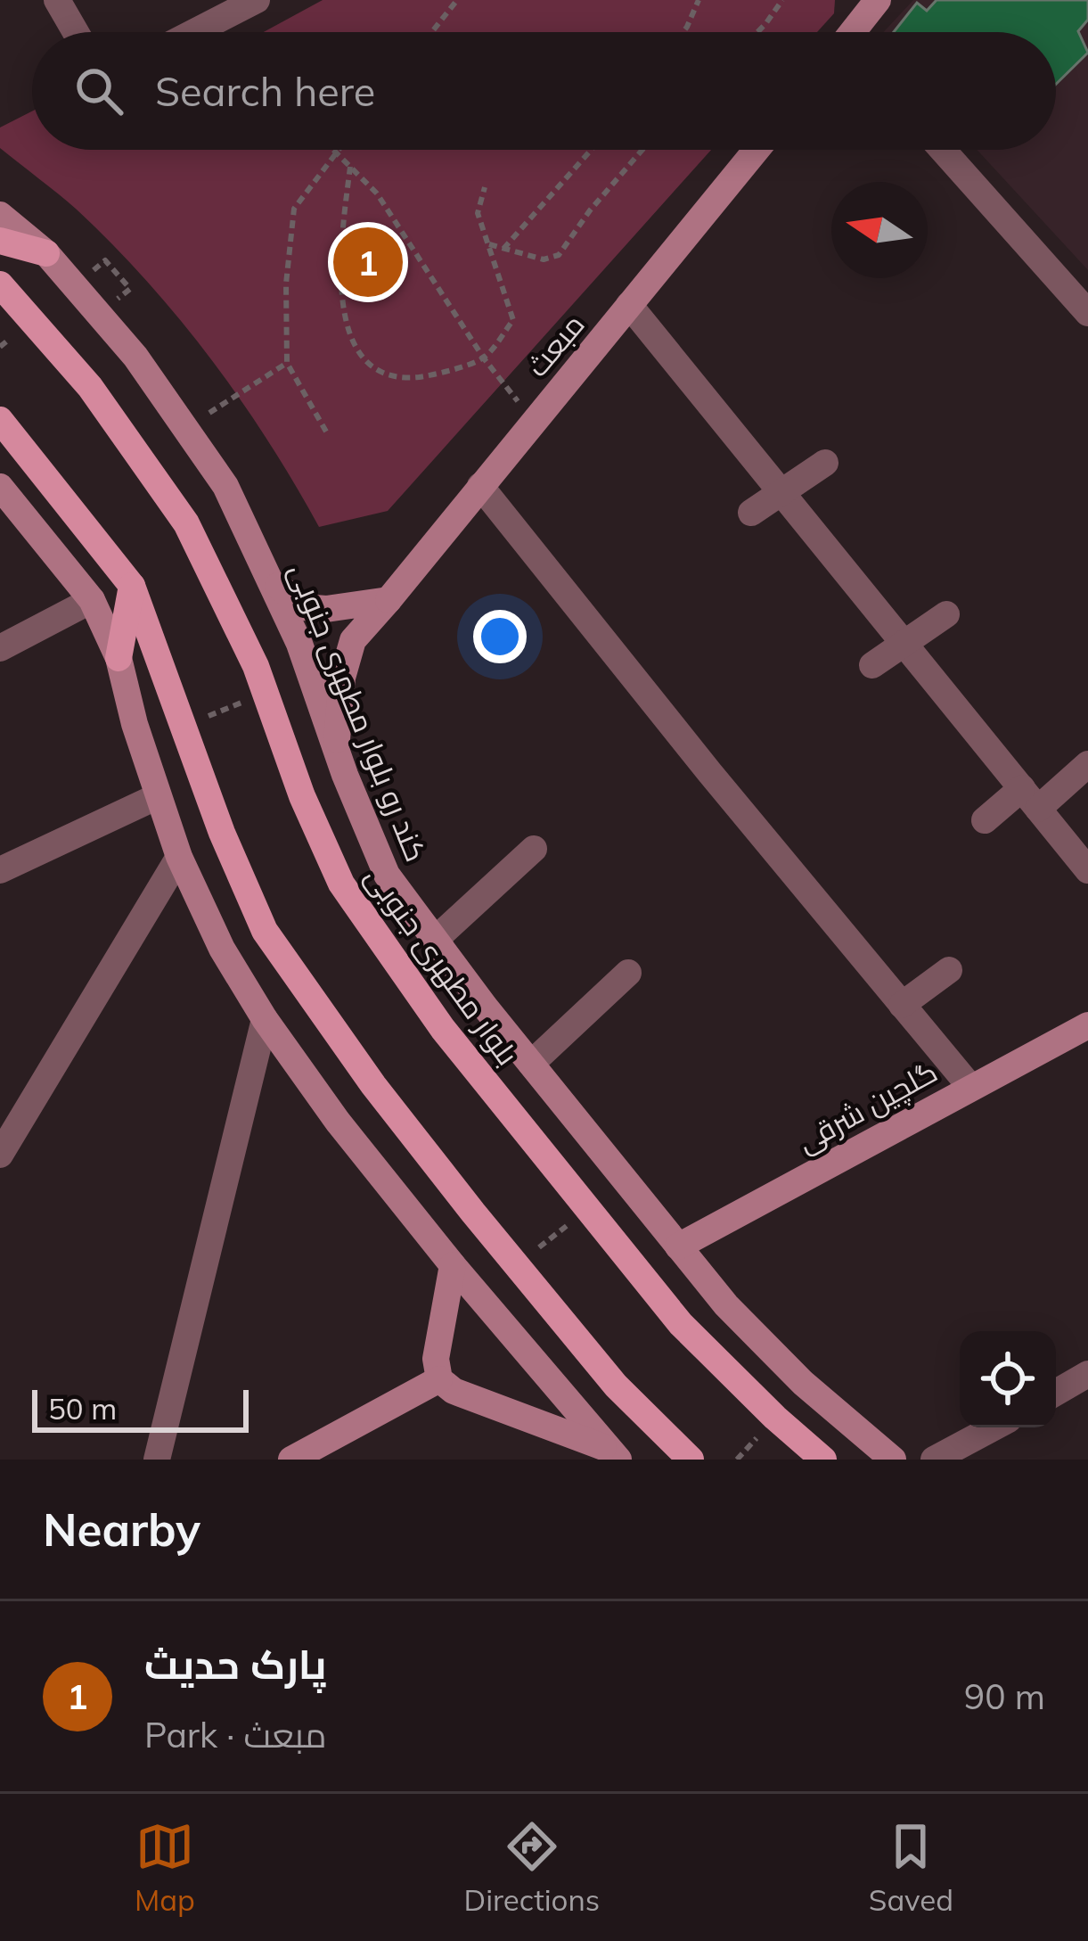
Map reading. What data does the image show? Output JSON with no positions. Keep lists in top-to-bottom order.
{
  "streets": {
    "main road": [
      "مبعث",
      "کند رو بلوار مطهری جنوبی",
      "بلوار مطهری جنوبی",
      "گلچین شرقی"
    ]
  },
  "crossings": [
    ["مبعث", "کند رو بلوار مطهری جنوبی"],
    ["کند رو بلوار مطهری جنوبی", "گلچین شرقی"]
  ],
  "scale_bar": "50 m",
  "north": "left",
  "page": {
    "search": "Search here",
    "pins": "1",
    "scale": "50 m",
    "heading": "Nearby",
    "list": [
      {
        "mark": "1",
        "name": "پارک حدیث",
        "note": "Park · مبعث",
        "value": "90 m"
      }
    ],
    "nav": ["Map", "Directions", "Saved"]
  }
}
